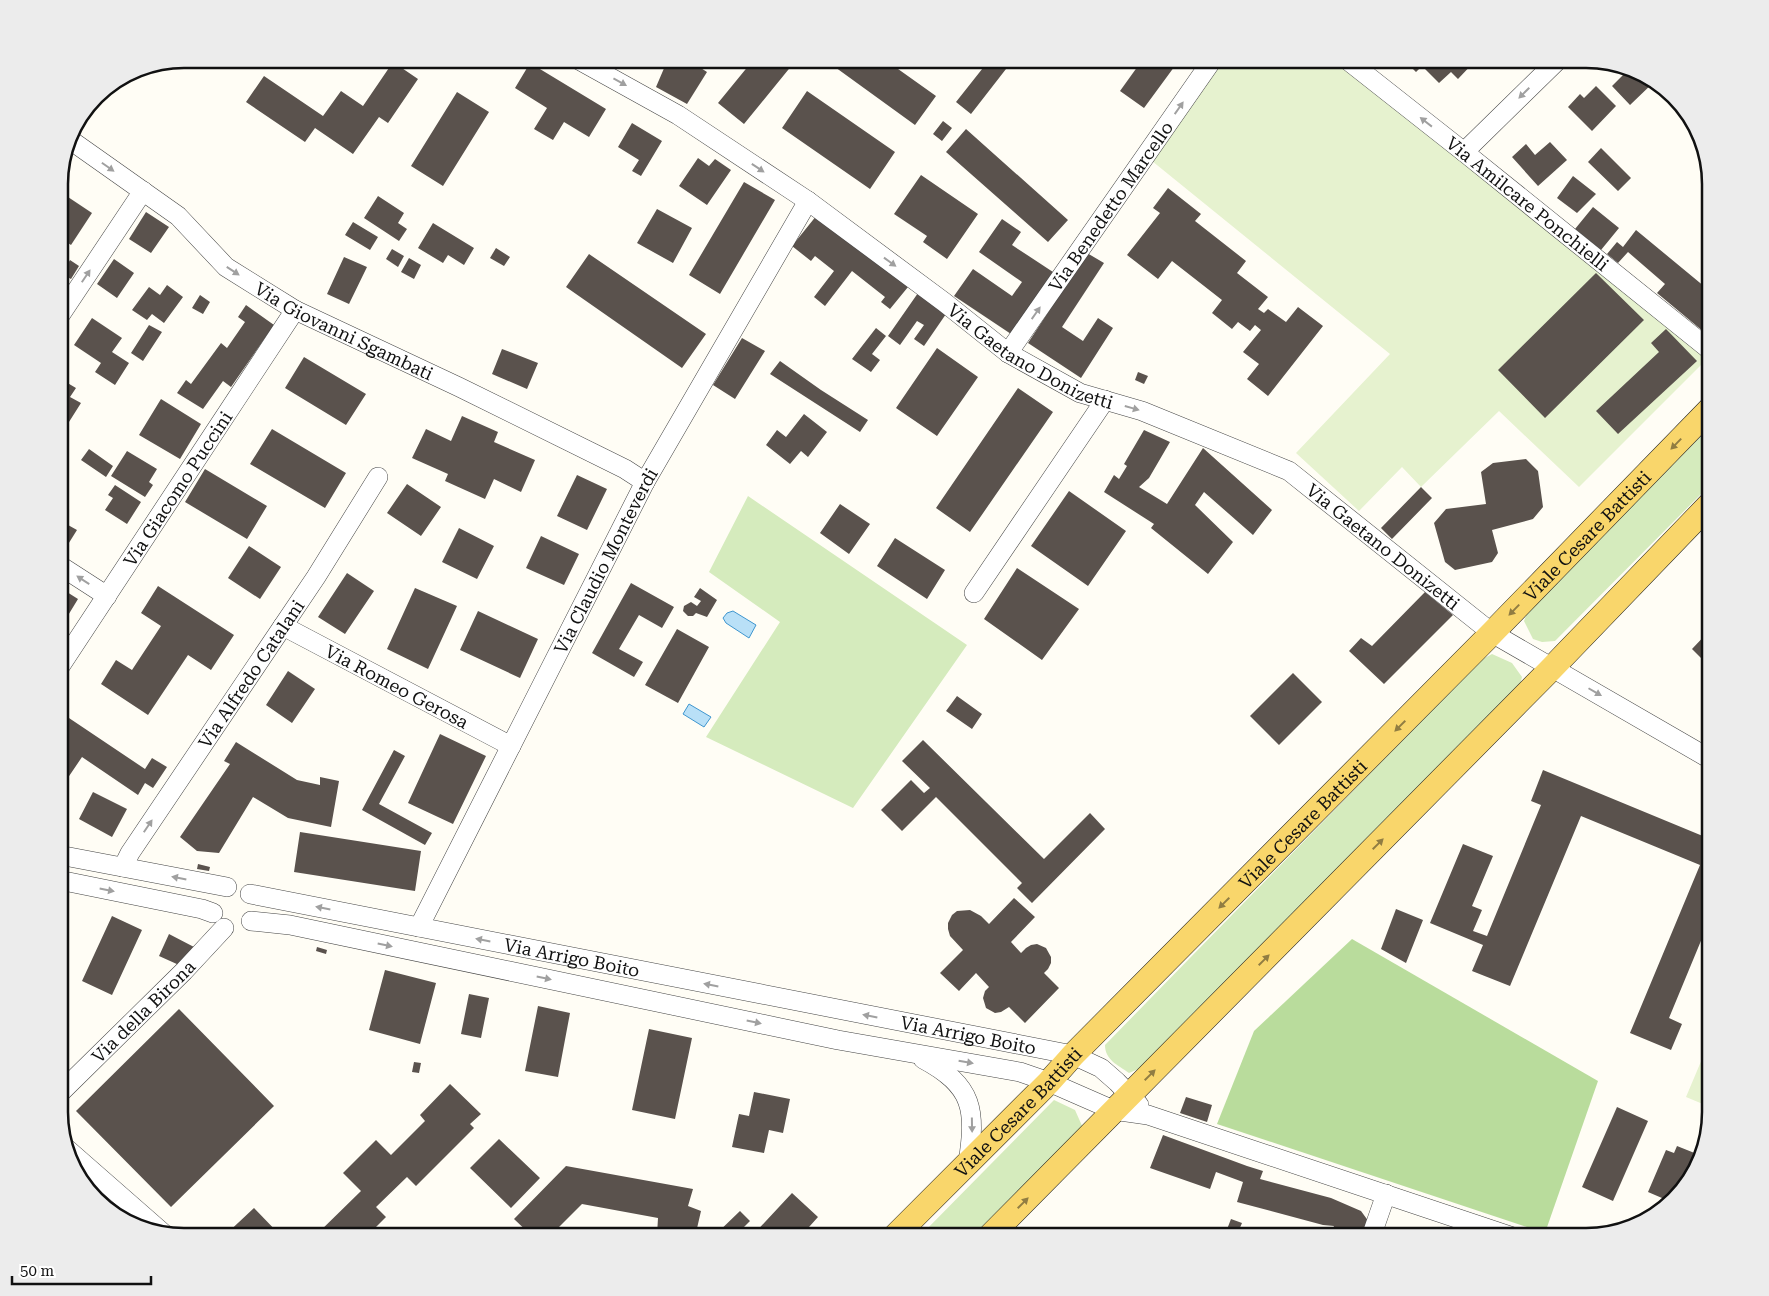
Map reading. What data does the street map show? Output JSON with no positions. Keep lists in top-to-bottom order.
{
  "streets": {
    "main road": ["Viale Cesare Battisti"],
    "street": [
      "Via Amilcare Ponchielli",
      "Via Benedetto Marcello",
      "Via Giovanni Sgambati",
      "Via Gaetano Donizetti",
      "Via Giacomo Puccini",
      "Via Claudio Monteverdi",
      "Via Alfredo Catalani",
      "Via Romeo Gerosa",
      "Via Arrigo Boito",
      "Via della Birona"
    ]
  },
  "crossings": [
    ["Via Benedetto Marcello", "Via Gaetano Donizetti"],
    ["Via Giovanni Sgambati", "Via Giacomo Puccini"],
    ["Via Giovanni Sgambati", "Via Claudio Monteverdi"],
    ["Via Gaetano Donizetti", "Viale Cesare Battisti"],
    ["Via Gaetano Donizetti", "Via Claudio Monteverdi"],
    ["Viale Cesare Battisti", "Via Arrigo Boito"],
    ["Via Claudio Monteverdi", "Via Romeo Gerosa"],
    ["Via Claudio Monteverdi", "Via Arrigo Boito"],
    ["Via Alfredo Catalani", "Via Romeo Gerosa"],
    ["Via Arrigo Boito", "Via della Birona"]
  ],
  "one_way": [
    "Via Benedetto Marcello",
    "Via Giovanni Sgambati",
    "Via Gaetano Donizetti",
    "Via Alfredo Catalani"
  ],
  "scale_bar": "50 m"
}
